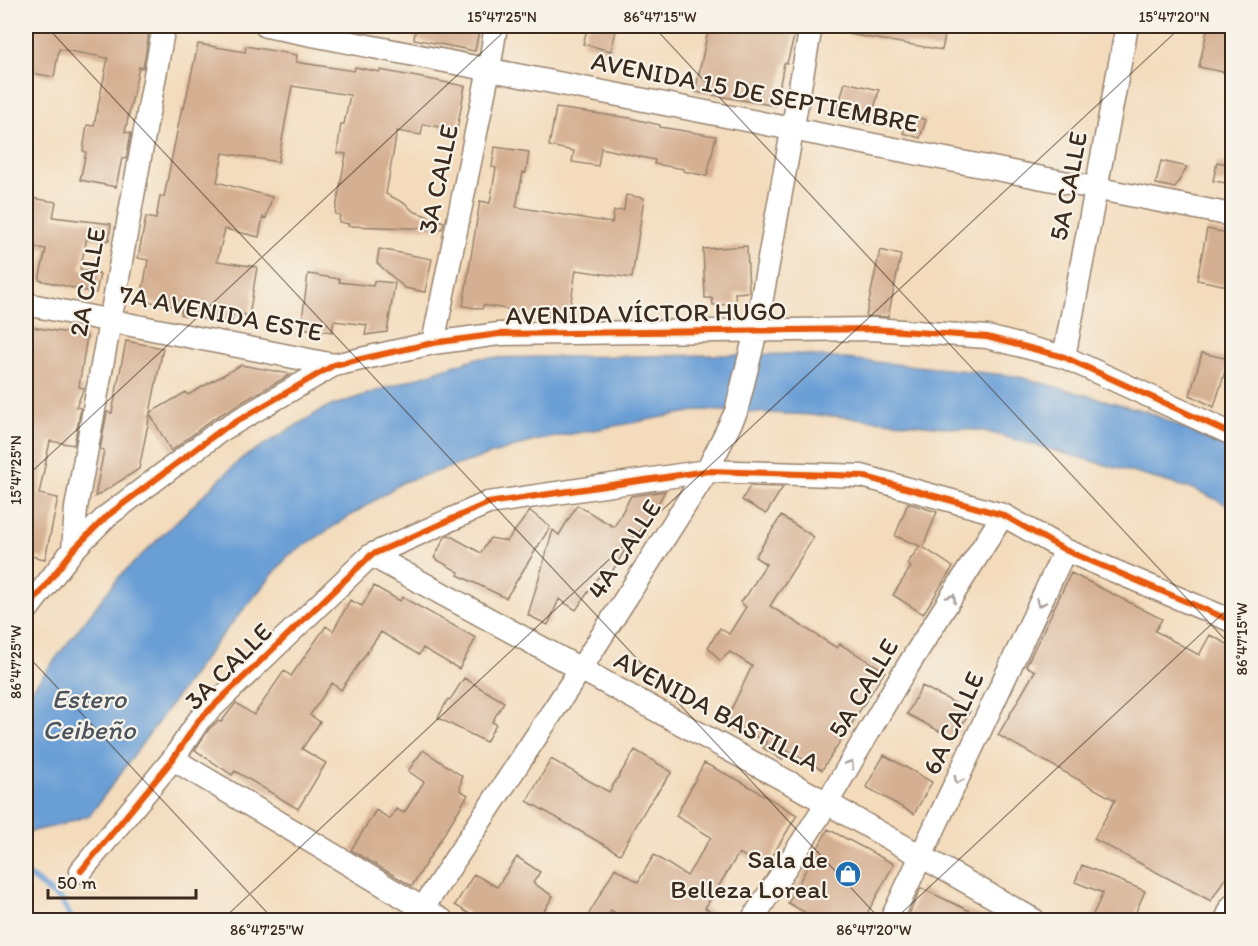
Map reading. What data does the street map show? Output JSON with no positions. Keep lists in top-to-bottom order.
{
  "streets": {
    "street": [
      "AVENIDA 15 DE SEPTIEMBRE",
      "3A CALLE",
      "5A CALLE",
      "2A CALLE",
      "7A AVENIDA ESTE",
      "AVENIDA VÍCTOR HUGO",
      "4A CALLE",
      "AVENIDA BASTILLA",
      "6A CALLE"
    ]
  },
  "crossings": [
    ["AVENIDA 15 DE SEPTIEMBRE", "3A CALLE"],
    ["AVENIDA 15 DE SEPTIEMBRE", "5A CALLE"],
    ["AVENIDA 15 DE SEPTIEMBRE", "4A CALLE"],
    ["3A CALLE", "5A CALLE"],
    ["3A CALLE", "AVENIDA VÍCTOR HUGO"],
    ["3A CALLE", "4A CALLE"],
    ["3A CALLE", "AVENIDA BASTILLA"],
    ["3A CALLE", "6A CALLE"],
    ["5A CALLE", "AVENIDA VÍCTOR HUGO"],
    ["5A CALLE", "AVENIDA BASTILLA"],
    ["2A CALLE", "7A AVENIDA ESTE"],
    ["2A CALLE", "AVENIDA VÍCTOR HUGO"],
    ["7A AVENIDA ESTE", "AVENIDA VÍCTOR HUGO"],
    ["AVENIDA VÍCTOR HUGO", "4A CALLE"],
    ["4A CALLE", "AVENIDA BASTILLA"],
    ["AVENIDA BASTILLA", "6A CALLE"]
  ],
  "one_way": ["5A CALLE", "6A CALLE"],
  "water": ["Estero Ceibeño"],
  "places": {
    "shop": ["Sala de Belleza Loreal"]
  },
  "scale_bar": "50 m",
  "coordinates": [
    "15°47'25\"N",
    "86°47'15\"W",
    "15°47'20\"N",
    "86°47'25\"W",
    "86°47'20\"W"
  ]
}
